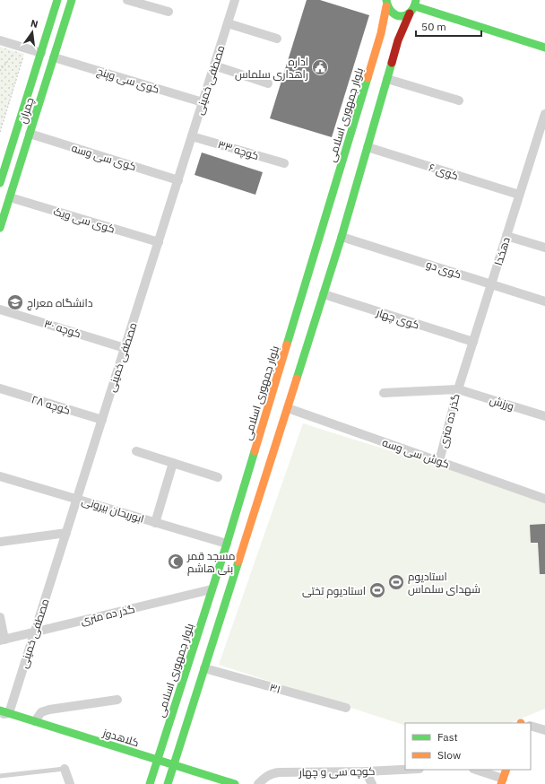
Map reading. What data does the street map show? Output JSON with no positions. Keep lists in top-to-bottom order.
{
  "streets": {
    "main road": ["چمران", "بلوار جمهوری اسلامی", "کلاهدوز"],
    "street": [
      "کوی سی وپنج",
      "مصطفی خمینی",
      "کوچه ۳۳",
      "کوی سی وسه",
      "کوی ۶",
      "کوی سی ویک",
      "دهخدا",
      "کوی دو",
      "کوی چهار",
      "کوچه ۳۰",
      "ورزش",
      "کوچه ۲۸",
      "گذر ده متری",
      "کوش سی وسه",
      "ابوریحان بیرونی",
      "۳۱",
      "کوچه سی و چهار"
    ]
  },
  "crossings": [
    ["کوی سی وپنج", "مصطفی خمینی"],
    ["کوی سی وپنج", "چمران"],
    ["مصطفی خمینی", "کوچه ۳۳"],
    ["مصطفی خمینی", "کوی سی وسه"],
    ["مصطفی خمینی", "کوی سی ویک"],
    ["مصطفی خمینی", "کوچه ۳۰"],
    ["مصطفی خمینی", "کوچه ۲۸"],
    ["مصطفی خمینی", "گذر ده متری"],
    ["مصطفی خمینی", "ابوریحان بیرونی"],
    ["مصطفی خمینی", "کلاهدوز"],
    ["چمران", "کوی سی وسه"],
    ["چمران", "کوی سی ویک"],
    ["بلوار جمهوری اسلامی", "گذر ده متری"],
    ["بلوار جمهوری اسلامی", "ابوریحان بیرونی"],
    ["بلوار جمهوری اسلامی", "کلاهدوز"],
    ["کوی ۶", "دهخدا"],
    ["دهخدا", "کوی دو"],
    ["دهخدا", "کوی چهار"],
    ["دهخدا", "ورزش"],
    ["دهخدا", "گذر ده متری"],
    ["ورزش", "گذر ده متری"],
    ["گذر ده متری", "کوش سی وسه"]
  ],
  "places": {
    "public building": ["اداره راهداری سلماس"],
    "school or university": ["دانشگاه معراج"],
    "mosque": ["مسجد قمر بنی هاشم"],
    "sports": ["استادیوم شهدای سلماس", "استادیوم تختی"]
  },
  "legend": ["Fast", "Slow"],
  "scale_bar": "50 m",
  "north": "top"
}
